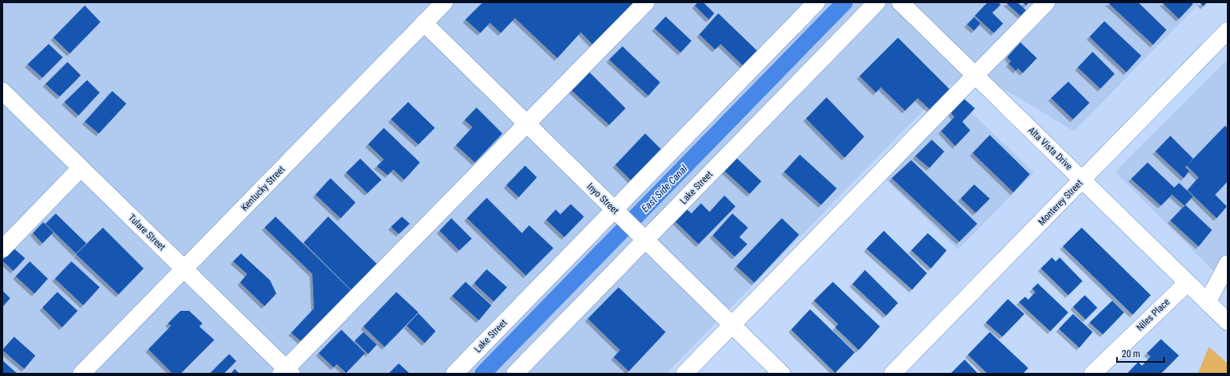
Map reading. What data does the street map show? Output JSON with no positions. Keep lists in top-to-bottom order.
{
  "streets": {
    "street": [
      "Alta Vista Drive",
      "Lake Street",
      "Kentucky Street",
      "Inyo Street",
      "Monterey Street",
      "Tulare Street",
      "Niles Place"
    ]
  },
  "crossings": [
    ["Alta Vista Drive", "Monterey Street"],
    ["Alta Vista Drive", "Niles Place"],
    ["Lake Street", "Inyo Street"],
    ["Kentucky Street", "Inyo Street"],
    ["Kentucky Street", "Tulare Street"]
  ],
  "water": ["East Side Canal"],
  "scale_bar": "20 m"
}
